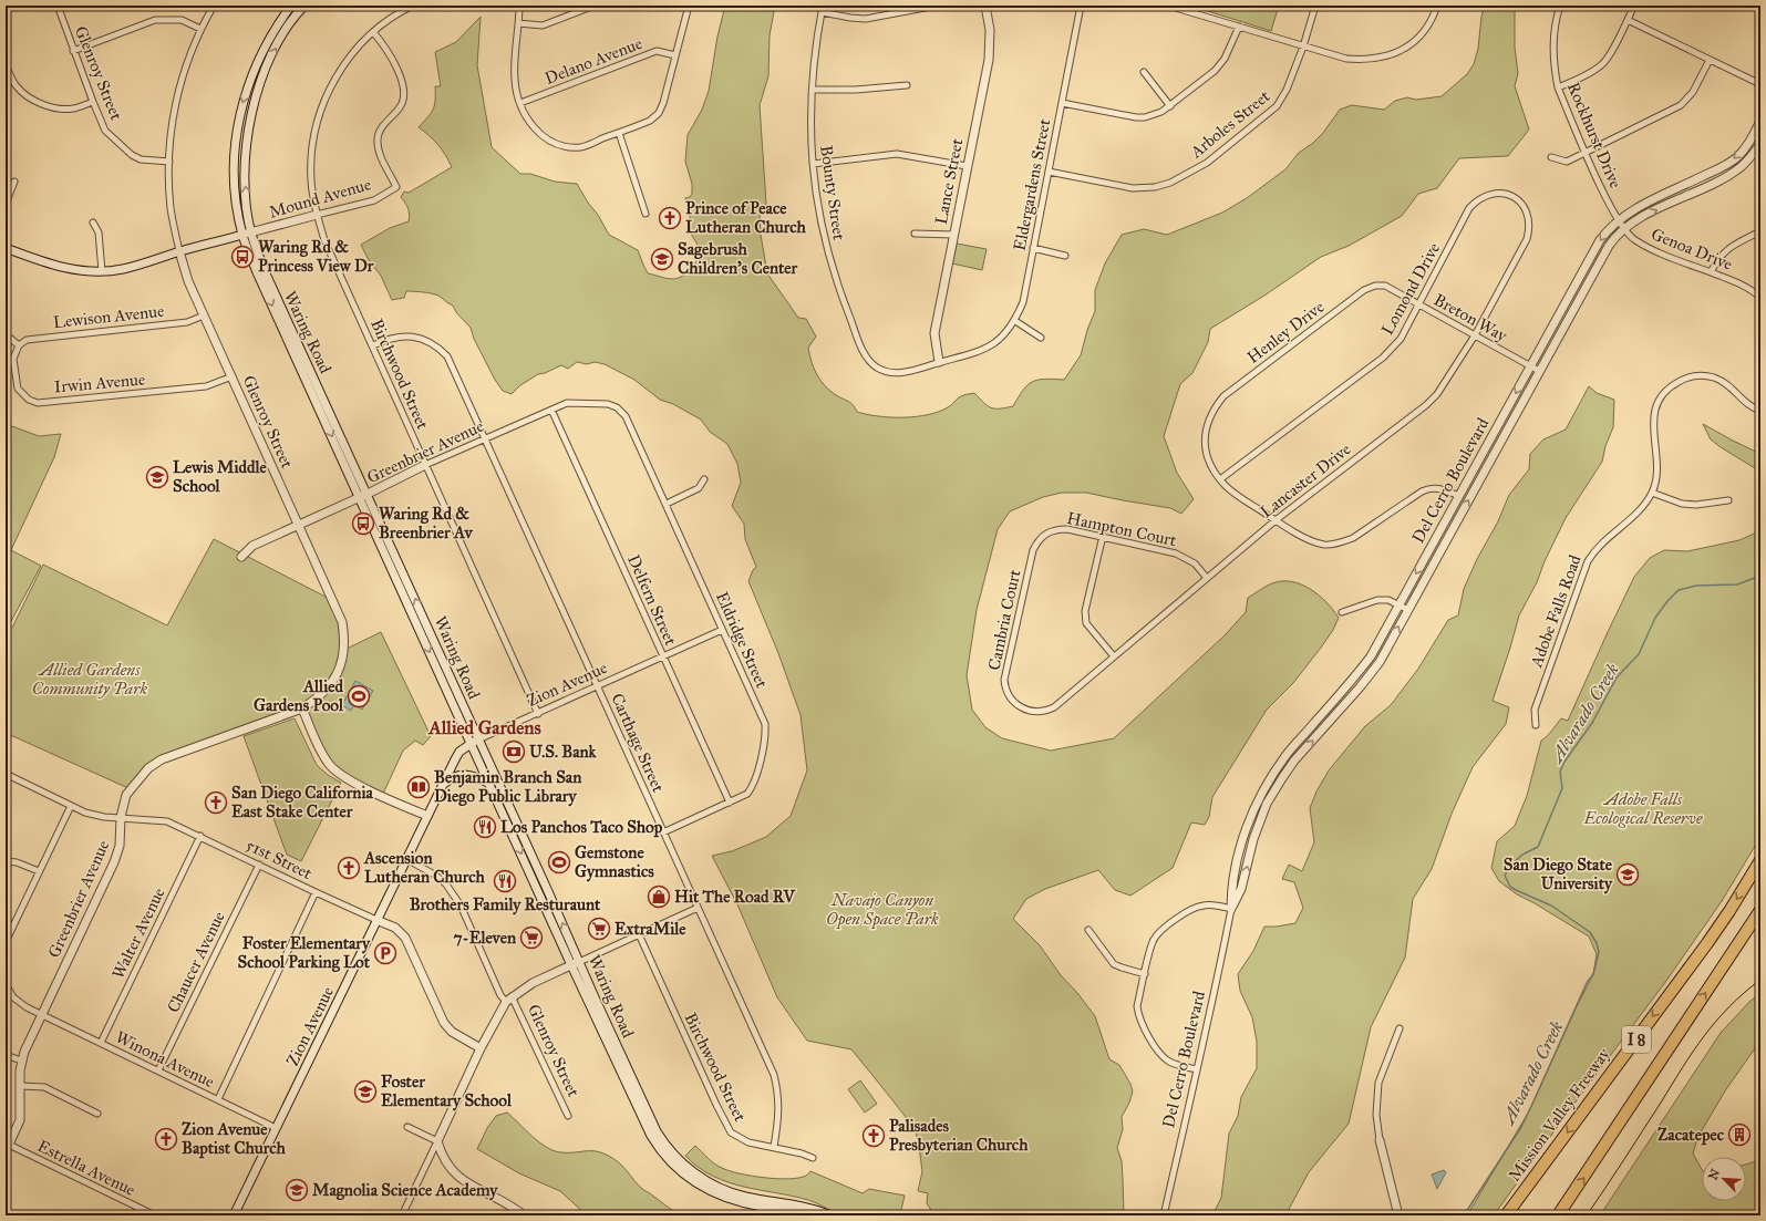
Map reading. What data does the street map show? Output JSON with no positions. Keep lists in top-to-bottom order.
{
  "streets": {
    "highway": ["I 8", "Mission Valley Freeway"],
    "street": [
      "Delano Avenue",
      "Glenroy Street",
      "Arboles Street",
      "Rockhurst Drive",
      "Lance Street",
      "Eldergardens Street",
      "Bounty Street",
      "Mound Avenue",
      "Genoa Drive",
      "Lomond Drive",
      "Lewison Avenue",
      "Breton Way",
      "Waring Road",
      "Henley Drive",
      "Birchwood Street",
      "Irwin Avenue",
      "Greenbrier Avenue",
      "Lancaster Drive",
      "Del Cerro Boulevard",
      "Hampton Court",
      "Delfern Street",
      "Adobe Falls Road",
      "Cambria Court",
      "Eldridge Street",
      "Zion Avenue",
      "Carthage Street",
      "51st Street",
      "Walter Avenue",
      "Chaucer Avenue",
      "Winona Avenue",
      "Estrella Avenue"
    ]
  },
  "crossings": [
    ["Glenroy Street", "Mound Avenue"],
    ["Glenroy Street", "Lewison Avenue"],
    ["Glenroy Street", "Irwin Avenue"],
    ["Glenroy Street", "Greenbrier Avenue"],
    ["Glenroy Street", "Zion Avenue"],
    ["Arboles Street", "Eldergardens Street"],
    ["Rockhurst Drive", "Genoa Drive"],
    ["Rockhurst Drive", "Del Cerro Boulevard"],
    ["Lance Street", "Eldergardens Street"],
    ["Eldergardens Street", "Bounty Street"],
    ["Mound Avenue", "Waring Road"],
    ["Mound Avenue", "Birchwood Street"],
    ["Genoa Drive", "Del Cerro Boulevard"],
    ["Lomond Drive", "Breton Way"],
    ["Lomond Drive", "Henley Drive"],
    ["Lomond Drive", "Lancaster Drive"],
    ["Lewison Avenue", "Irwin Avenue"],
    ["Breton Way", "Henley Drive"],
    ["Breton Way", "Lancaster Drive"],
    ["Breton Way", "Del Cerro Boulevard"],
    ["Waring Road", "Greenbrier Avenue"],
    ["Waring Road", "Zion Avenue"],
    ["Henley Drive", "Lancaster Drive"],
    ["Henley Drive", "Del Cerro Boulevard"],
    ["Birchwood Street", "Greenbrier Avenue"],
    ["Birchwood Street", "Zion Avenue"],
    ["Birchwood Street", "Carthage Street"],
    ["Greenbrier Avenue", "Delfern Street"],
    ["Greenbrier Avenue", "Eldridge Street"],
    ["Greenbrier Avenue", "Carthage Street"],
    ["Greenbrier Avenue", "51st Street"],
    ["Greenbrier Avenue", "Winona Avenue"],
    ["Greenbrier Avenue", "Estrella Avenue"],
    ["Lancaster Drive", "Hampton Court"],
    ["Lancaster Drive", "Cambria Court"],
    ["Hampton Court", "Cambria Court"],
    ["Delfern Street", "Eldridge Street"],
    ["Delfern Street", "Zion Avenue"],
    ["Eldridge Street", "Zion Avenue"],
    ["Eldridge Street", "Carthage Street"],
    ["Zion Avenue", "Carthage Street"],
    ["Zion Avenue", "51st Street"],
    ["Zion Avenue", "Winona Avenue"],
    ["51st Street", "Walter Avenue"],
    ["51st Street", "Chaucer Avenue"],
    ["Walter Avenue", "Winona Avenue"],
    ["Chaucer Avenue", "Winona Avenue"]
  ],
  "districts": ["Allied Gardens"],
  "water": ["Alvarado Creek"],
  "parks": ["Allied Gardens Community Park", "Adobe Falls Ecological Reserve", "Navajo Canyon Open Space Park"],
  "places": {
    "church": [
      "Prince of Peace Lutheran Church",
      "San Diego California East Stake Center",
      "Ascension Lutheran Church",
      "Palisades Presbyterian Church",
      "Zion Avenue Baptist Church"
    ],
    "bus stop": ["Waring Rd & Princess View Dr", "Waring Rd & Breenbrier Av"],
    "school or university": [
      "Sagebrush Children's Center",
      "Lewis Middle School",
      "San Diego State University",
      "Foster Elementary School",
      "Magnolia Science Academy"
    ],
    "sports": ["Allied Gardens Pool", "Gemstone Gymnastics"],
    "bank": ["U.S. Bank"],
    "library": ["Benjamin Branch San Diego Public Library"],
    "restaurant": ["Los Panchos Taco Shop", "Brothers Family Resturaunt"],
    "shop": ["Hit The Road RV"],
    "supermarket": ["ExtraMile", "7-Eleven"],
    "parking": ["Foster Elementary School Parking Lot"],
    "building": ["Zacatepec"]
  },
  "north": "top left"
}
